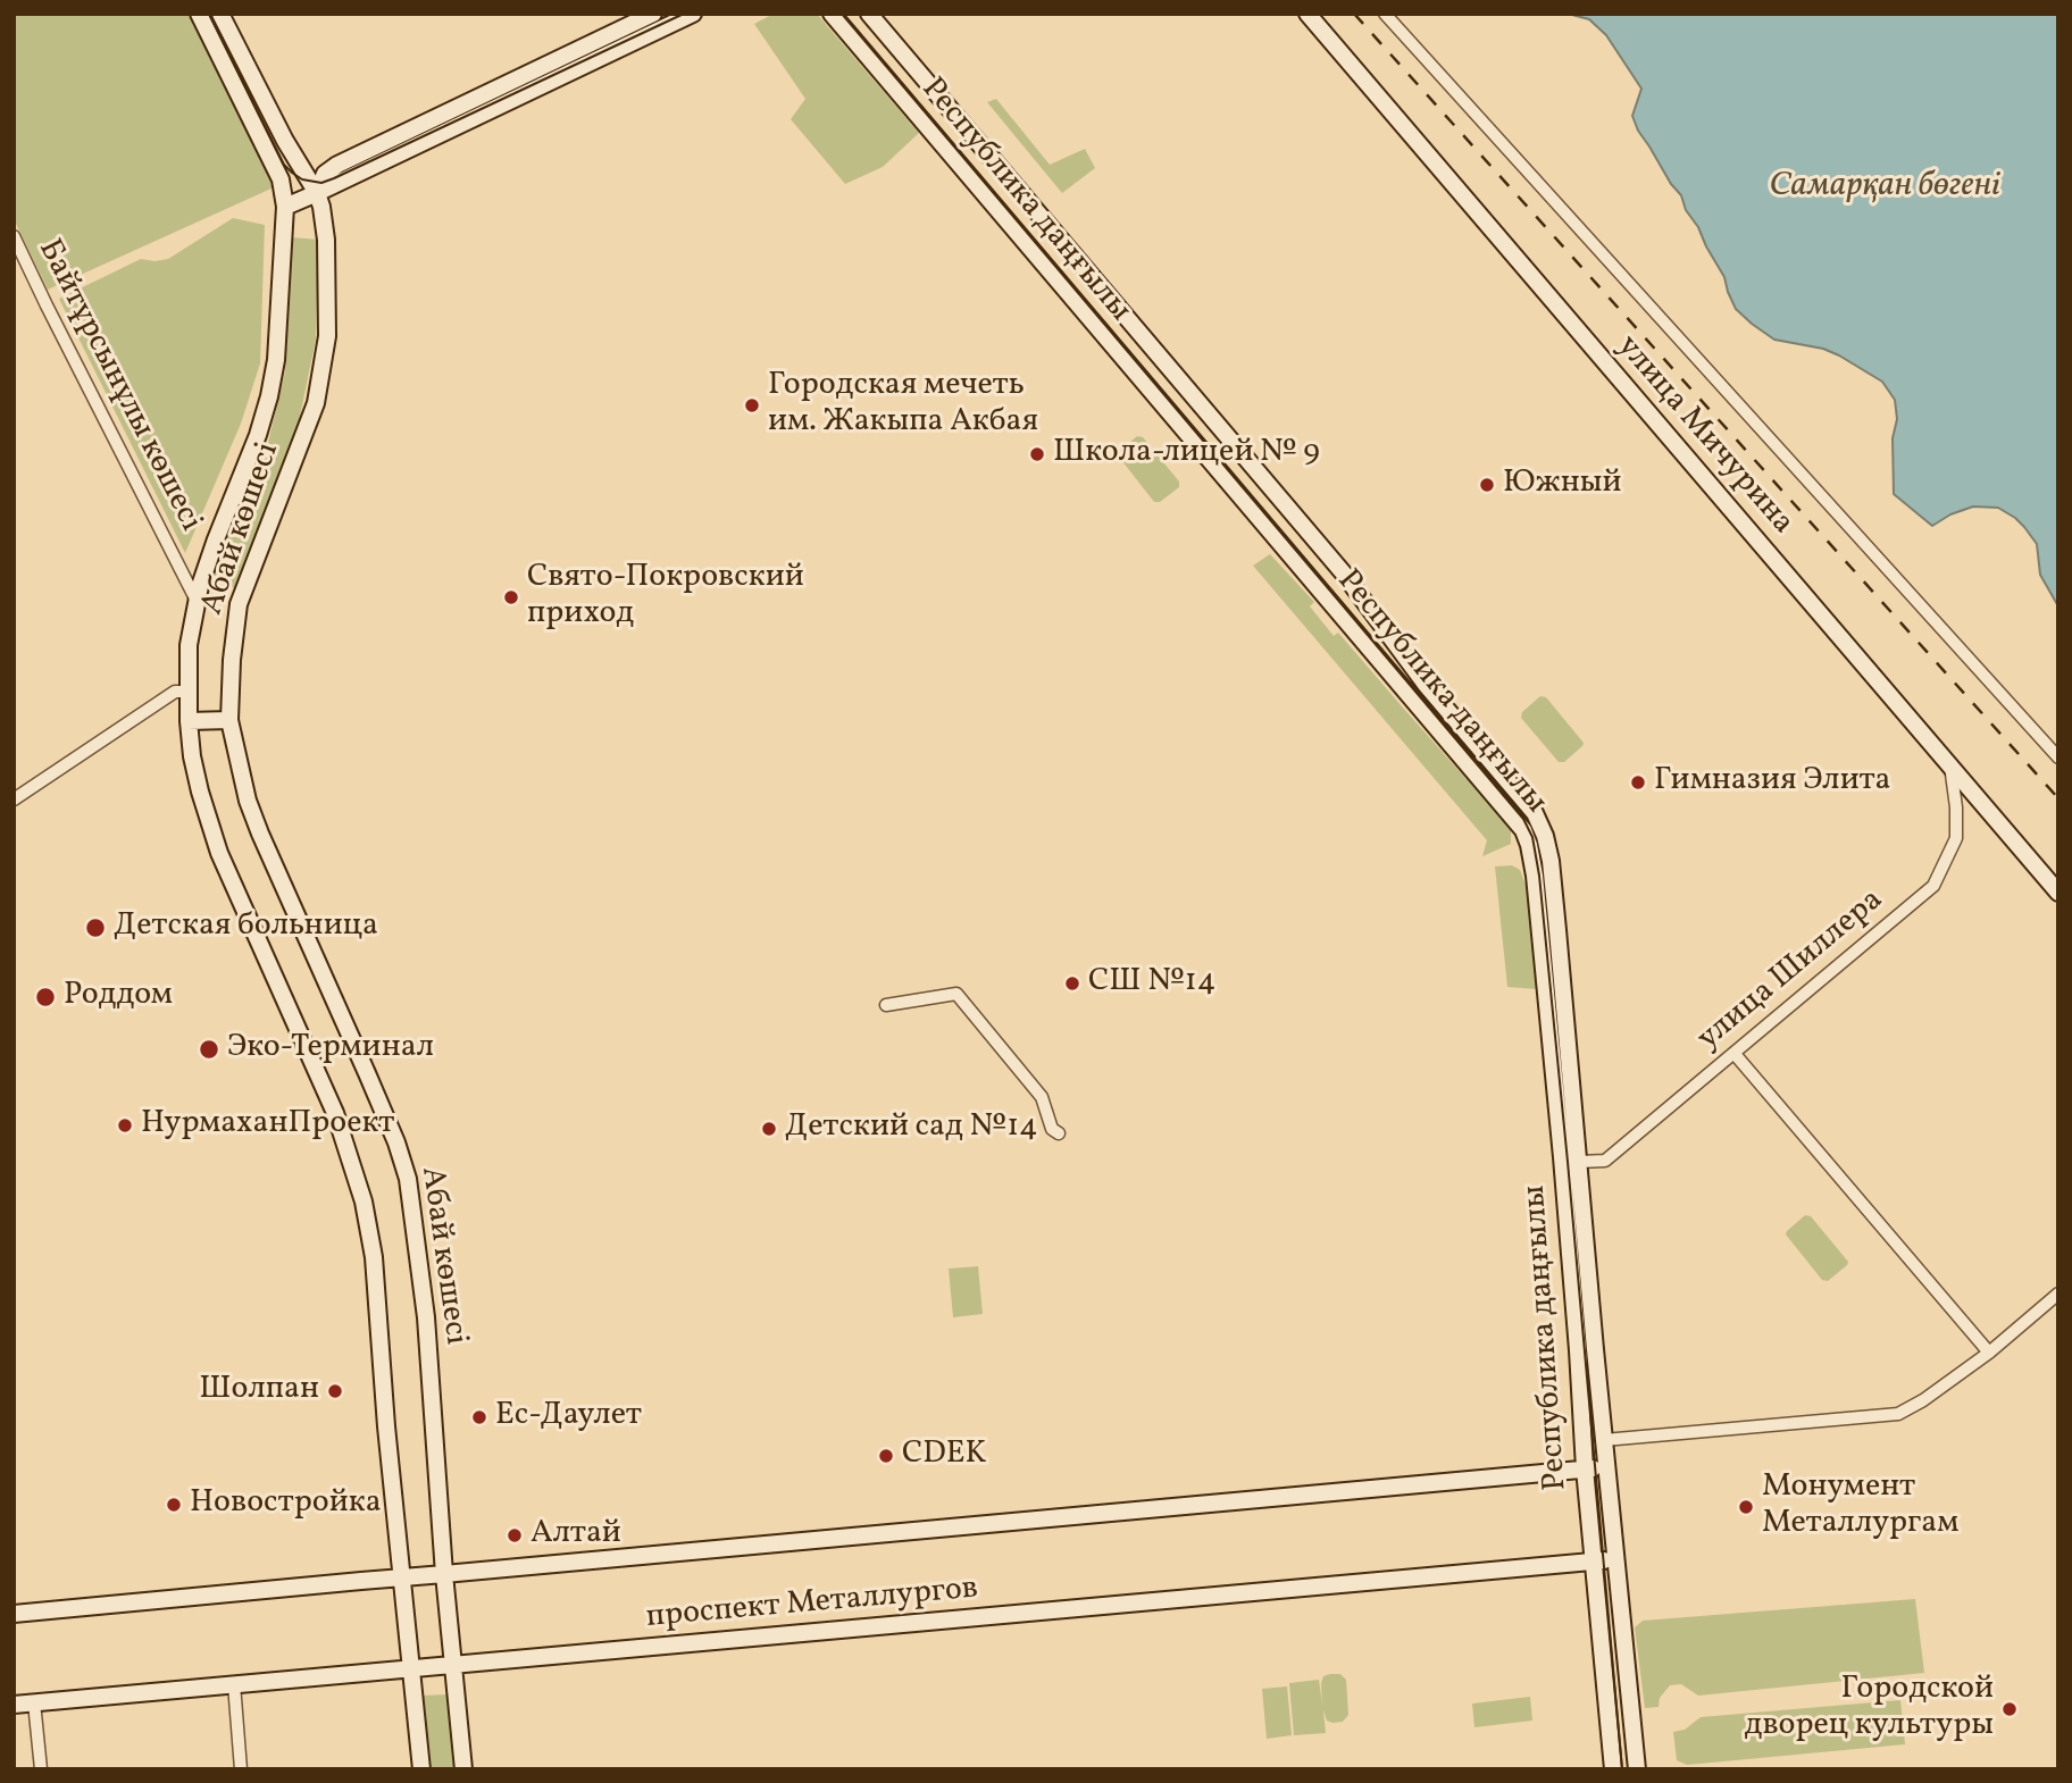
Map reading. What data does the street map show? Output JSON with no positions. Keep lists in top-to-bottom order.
{
  "streets": {
    "main road": [
      "Республика даңғылы",
      "улица Мичурина",
      "Абай көшесі",
      "проспект Металлургов"
    ],
    "street": ["Байтұрсынұлы көшесі", "улица Шиллера"]
  },
  "crossings": [
    ["Республика даңғылы", "улица Шиллера"],
    ["Республика даңғылы", "проспект Металлургов"],
    ["Байтұрсынұлы көшесі", "Абай көшесі"],
    ["улица Мичурина", "улица Шиллера"],
    ["Абай көшесі", "проспект Металлургов"]
  ],
  "water": ["Самарқан бөгені"],
  "places": [
    "Городская мечеть им. Жакыпа Акбая",
    "Школа-лицей № 9",
    "Южный",
    "Свято-Покровский приход",
    "Гимназия Элита",
    "Детская больница",
    "СШ №14",
    "Роддом",
    "Эко-Терминал",
    "НурмаханПроект",
    "Детский сад №14",
    "Шолпан",
    "Ес-Даулет",
    "CDEK",
    "Новостройка",
    "Монумент Металлургам",
    "Алтай",
    "Городской дворец культуры"
  ]
}
